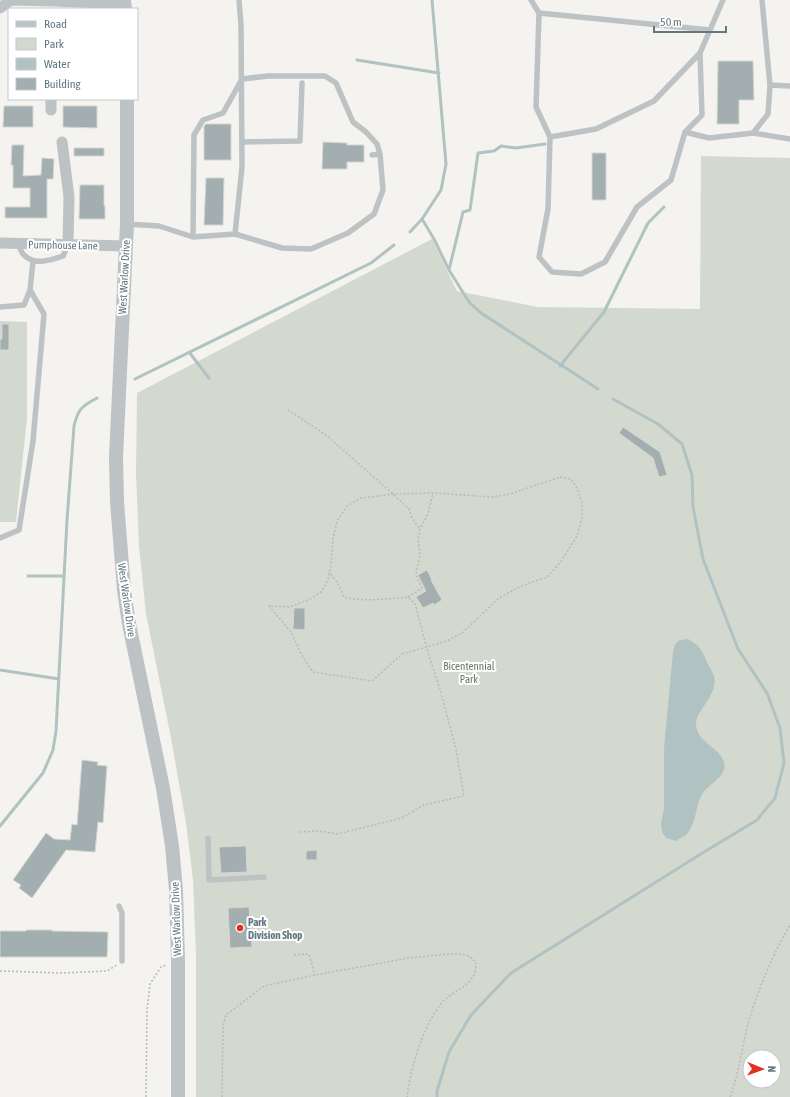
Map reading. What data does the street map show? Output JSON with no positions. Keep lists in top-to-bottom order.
{
  "streets": {
    "street": ["Pumphouse Lane", "West Warlow Drive"]
  },
  "crossings": [
    ["Pumphouse Lane", "West Warlow Drive"]
  ],
  "parks": ["Bicentennial Park"],
  "places": ["Park Division Shop"],
  "legend": [
    "Road",
    "Park",
    "Water",
    "Building"
  ],
  "scale_bar": "50 m",
  "north": "right"
}
